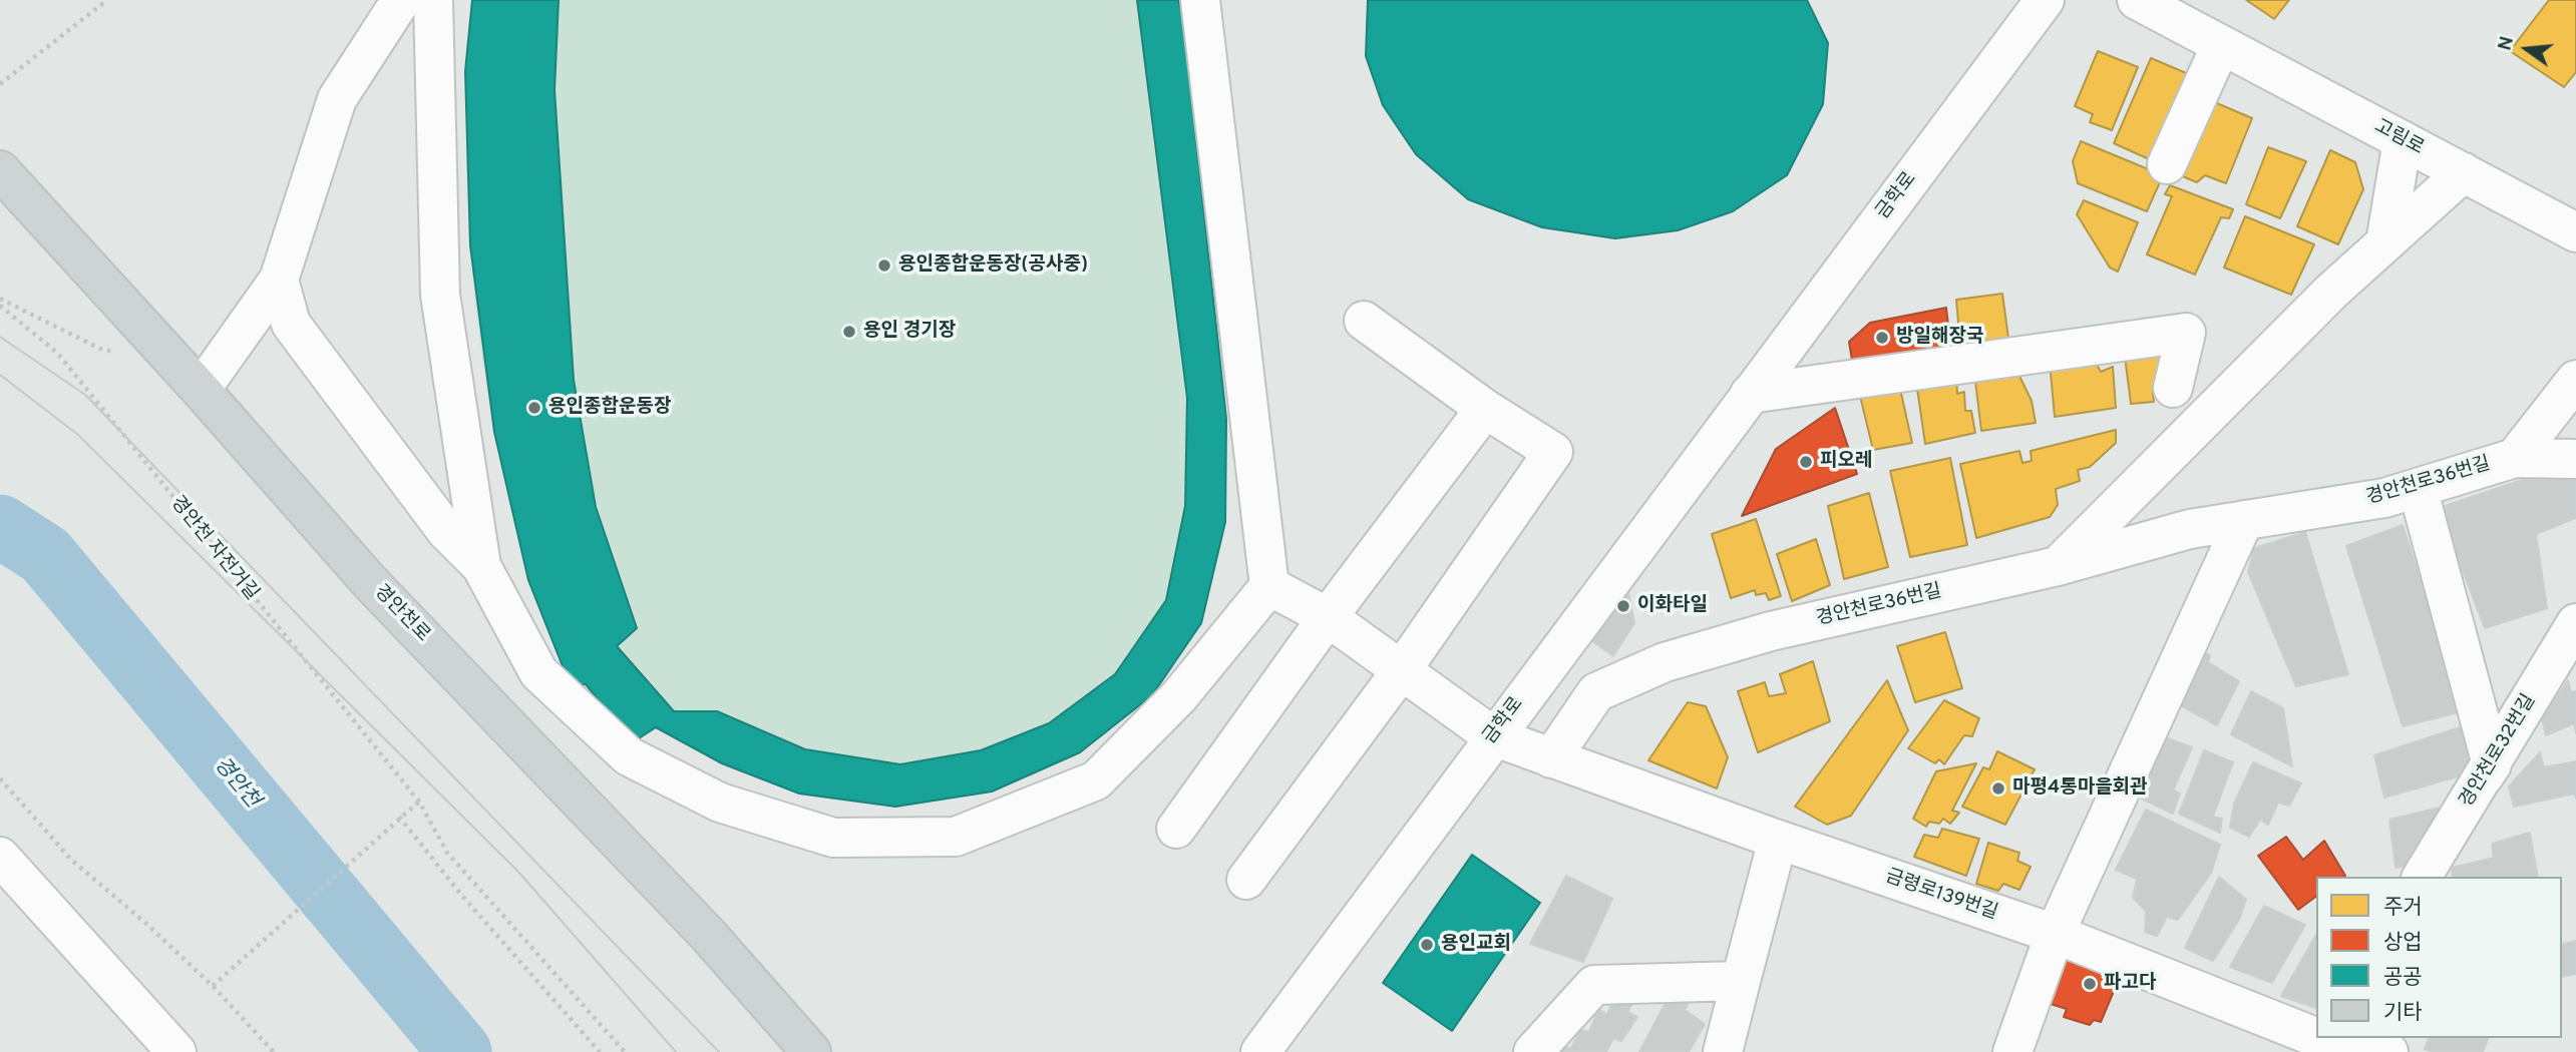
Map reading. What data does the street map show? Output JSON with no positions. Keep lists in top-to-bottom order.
{
  "streets": {
    "main road": ["경안천로"],
    "street": [
      "고림로",
      "금학로",
      "경안천로36번길",
      "경안천로32번길",
      "금령로139번길"
    ],
    "path": ["경안천 자전거길"]
  },
  "crossings": [
    ["금학로", "금령로139번길"],
    ["경안천로36번길", "금령로139번길"]
  ],
  "water": ["경안천"],
  "places": [
    "용인종합운동장(공사중)",
    "용인 경기장",
    "방일해장국",
    "용인종합운동장",
    "피오레",
    "이화타일",
    "마평4통마을회관",
    "용인교회",
    "파고다"
  ],
  "legend": [
    "주거",
    "상업",
    "공공",
    "기타"
  ],
  "north": "left"
}
